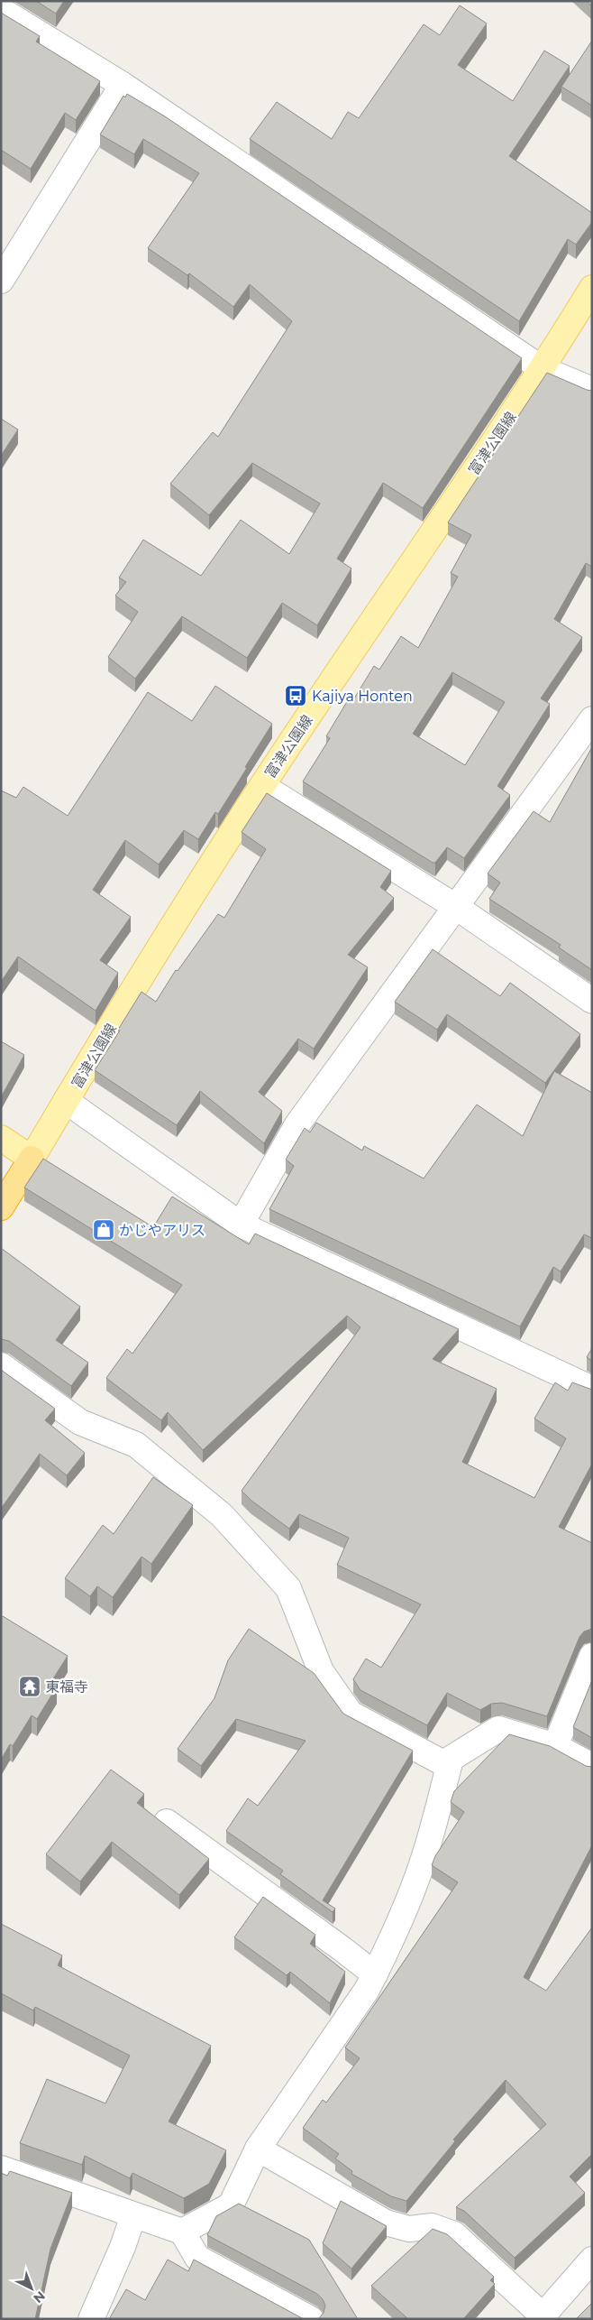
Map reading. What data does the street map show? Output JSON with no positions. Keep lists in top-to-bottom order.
{
  "streets": {
    "main road": ["富津公園線"]
  },
  "places": {
    "bus stop": ["Kajiya Honten"],
    "shop": ["かじやアリス"],
    "temple": ["東福寺"]
  },
  "north": "bottom right"
}
